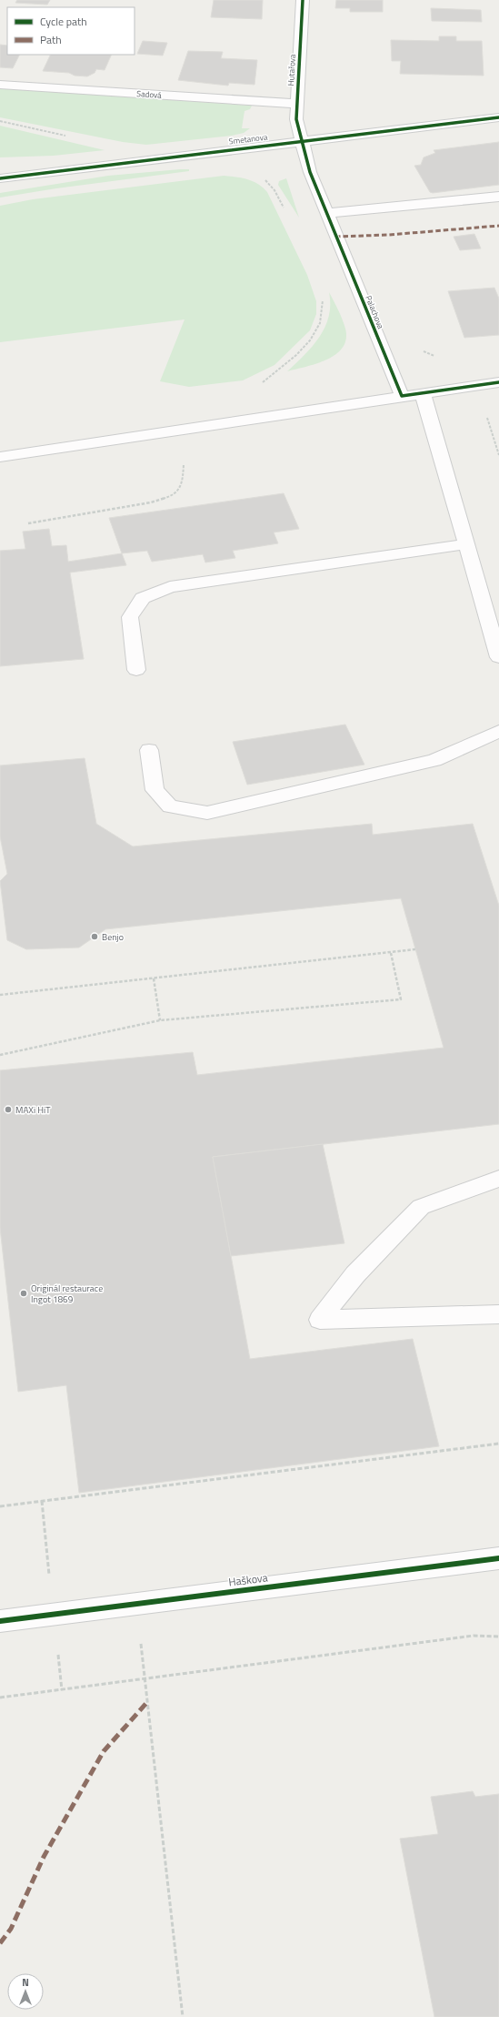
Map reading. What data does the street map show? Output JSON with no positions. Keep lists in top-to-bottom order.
{
  "streets": {
    "street": [
      "Hutařova",
      "Sadová",
      "Smetanova",
      "Palachova",
      "Haškova"
    ]
  },
  "crossings": [
    ["Hutařova", "Sadová"],
    ["Hutařova", "Smetanova"],
    ["Hutařova", "Palachova"],
    ["Smetanova", "Palachova"]
  ],
  "places": ["Benjo", "MAXi HiT", "Originál restaurace Ingot 1869"],
  "legend": ["Cycle path", "Path"],
  "north": "top"
}
